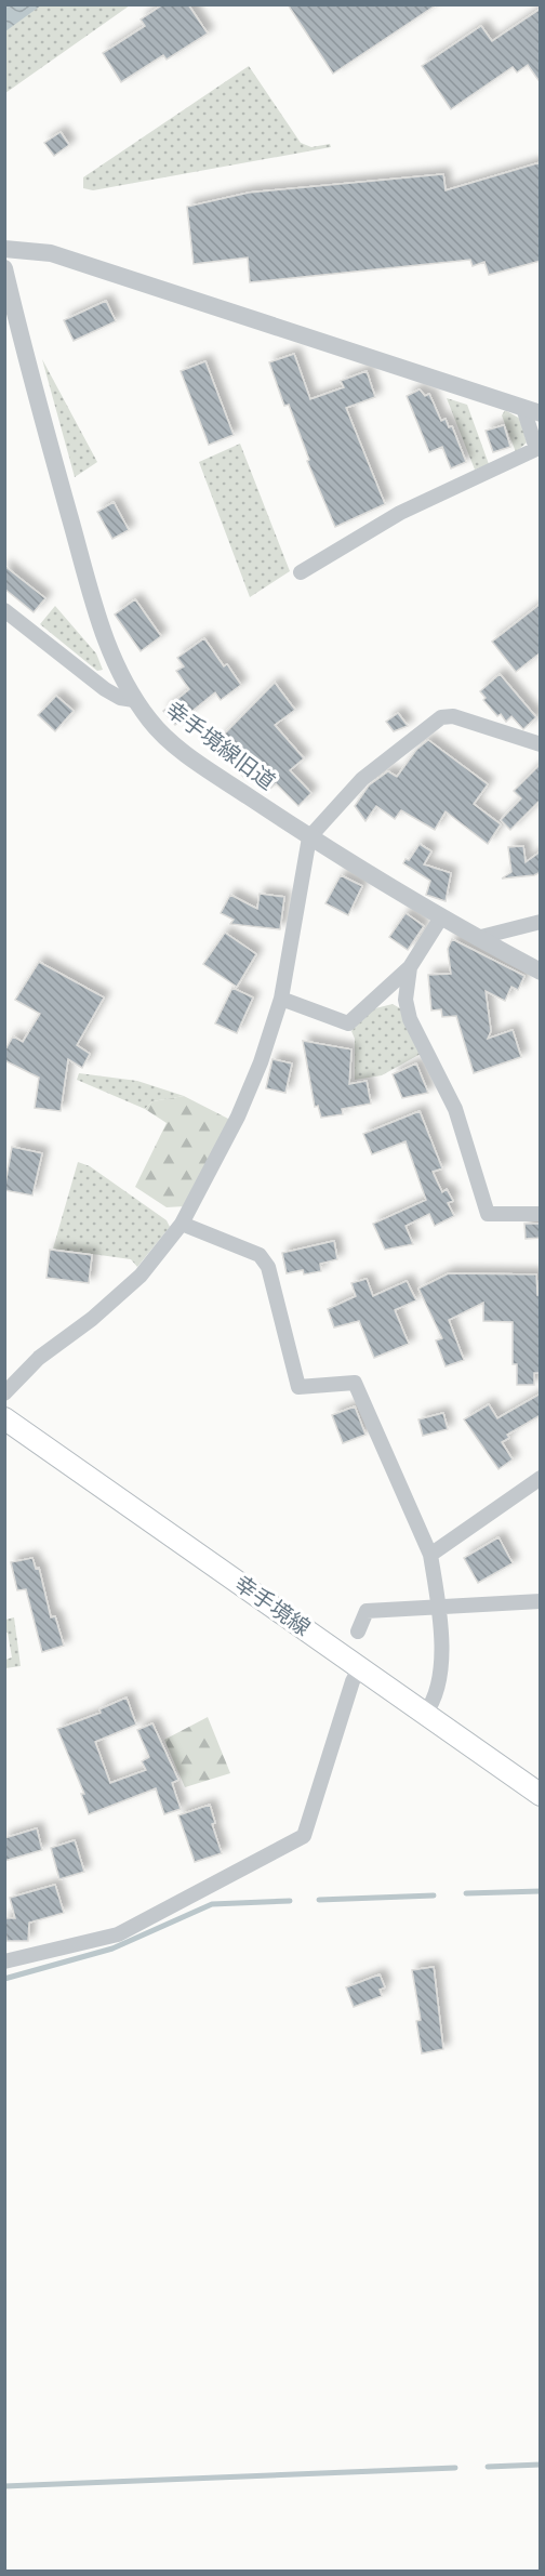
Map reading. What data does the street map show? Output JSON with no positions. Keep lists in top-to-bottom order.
{
  "streets": {
    "main road": ["幸手境線"],
    "street": ["幸手境線旧道"]
  }
}
